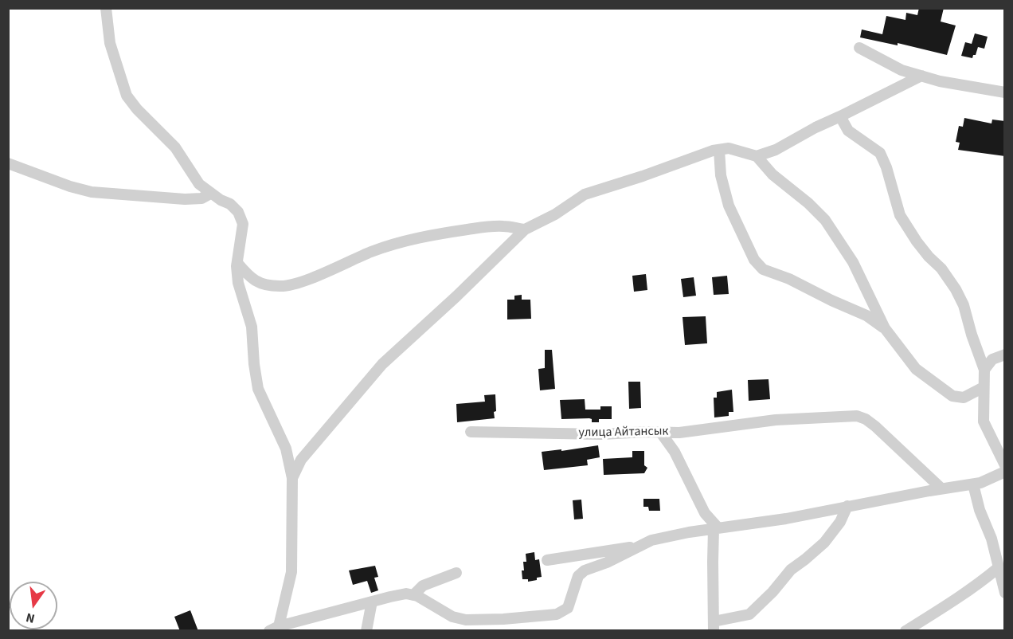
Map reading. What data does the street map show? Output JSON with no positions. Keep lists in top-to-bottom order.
{
  "streets": {
    "street": ["улица Айтансык"]
  },
  "north": "bottom"
}
